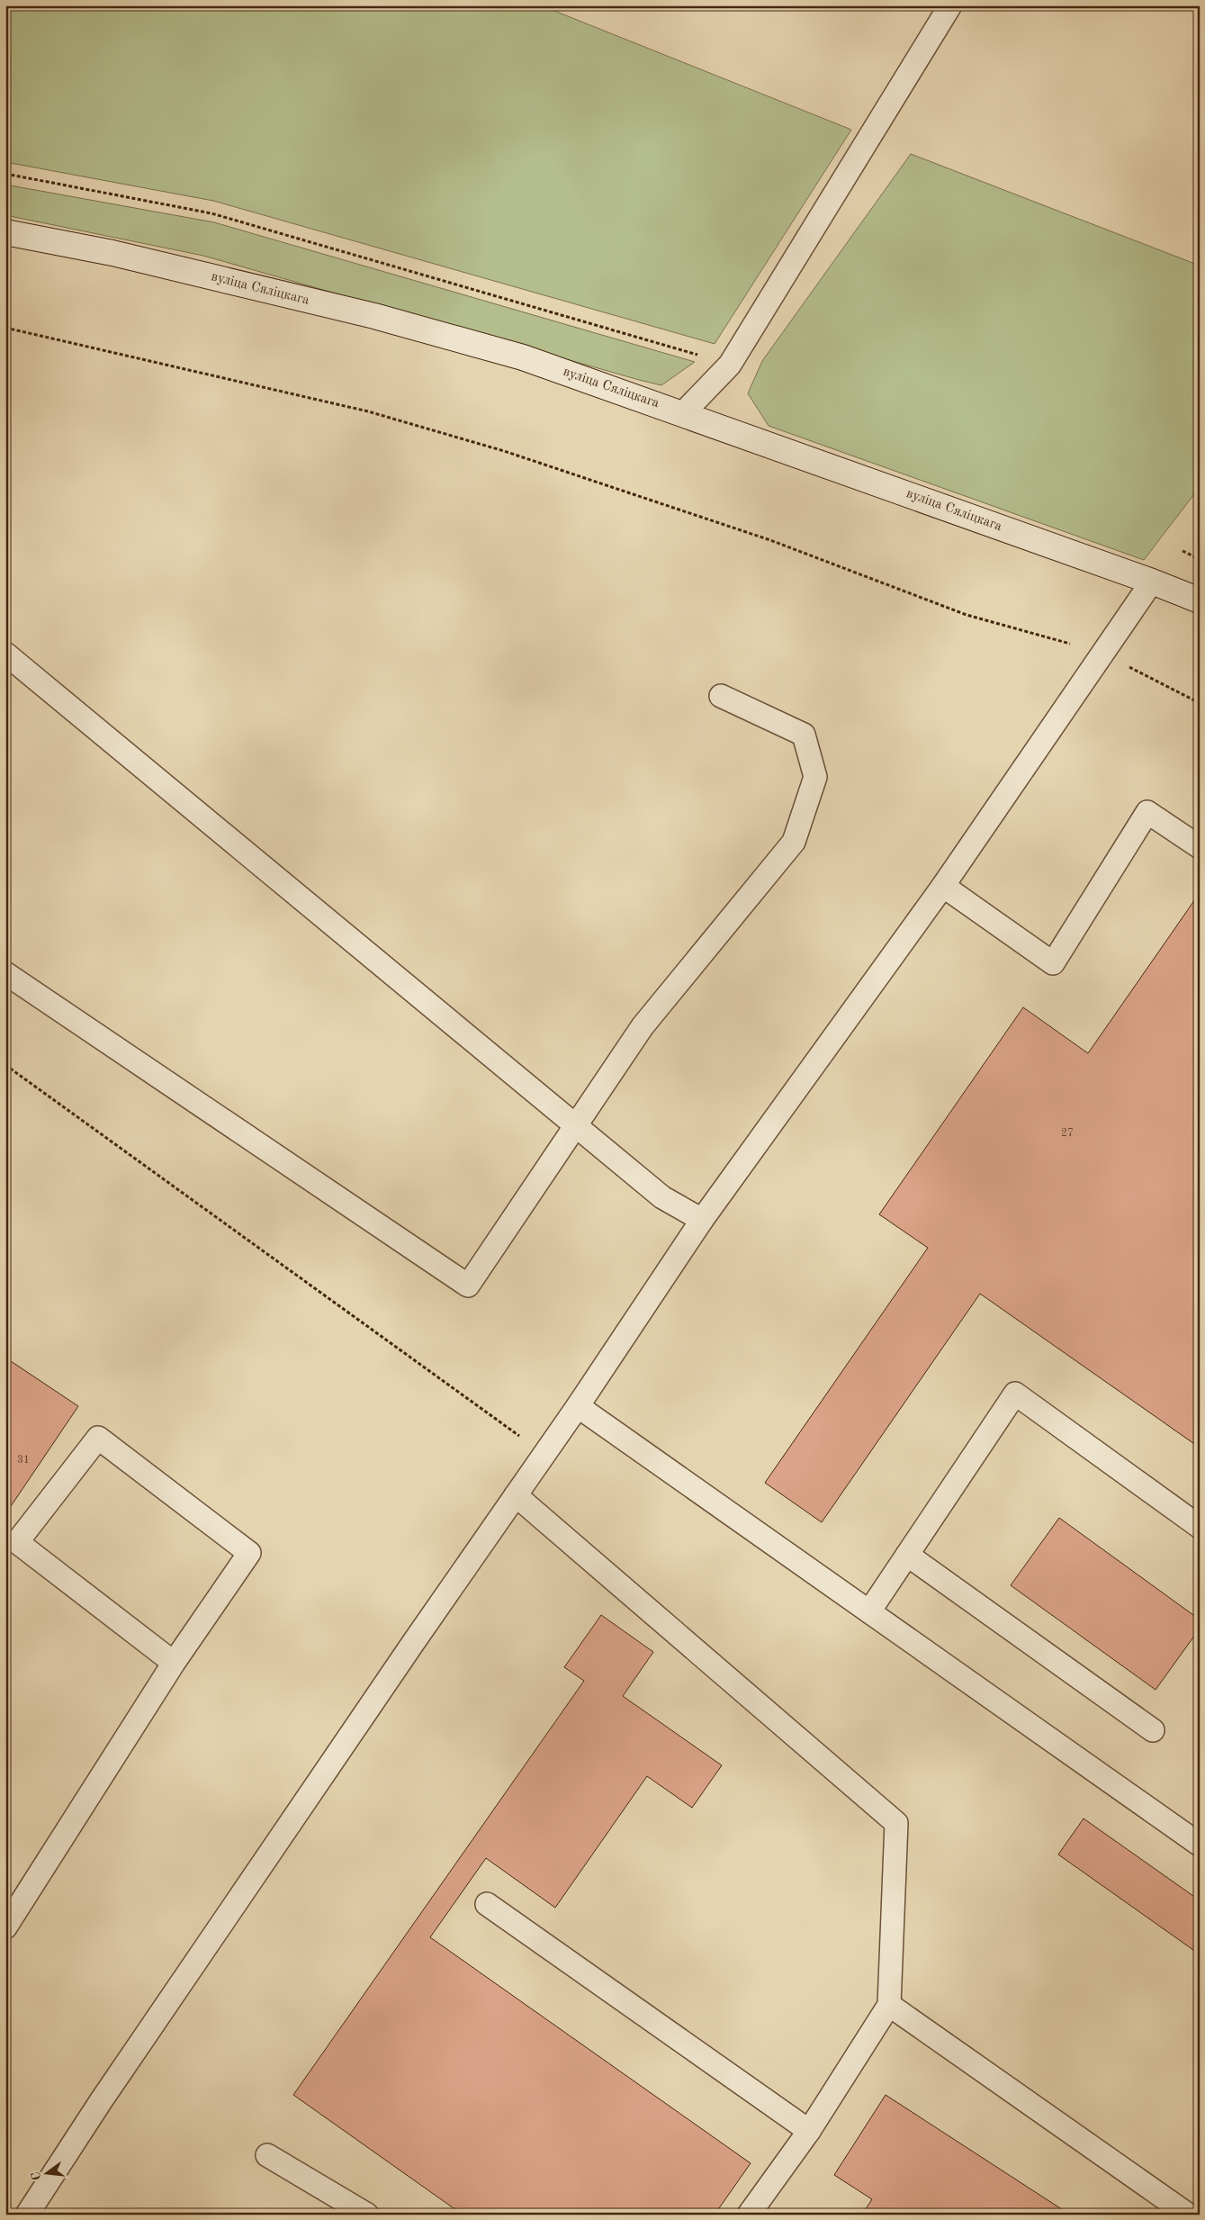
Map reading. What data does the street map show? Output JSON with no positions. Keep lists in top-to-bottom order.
{
  "streets": {
    "main road": ["вуліца Сяліцкага"]
  },
  "house_numbers": ["27", "31"],
  "north": "left"
}
